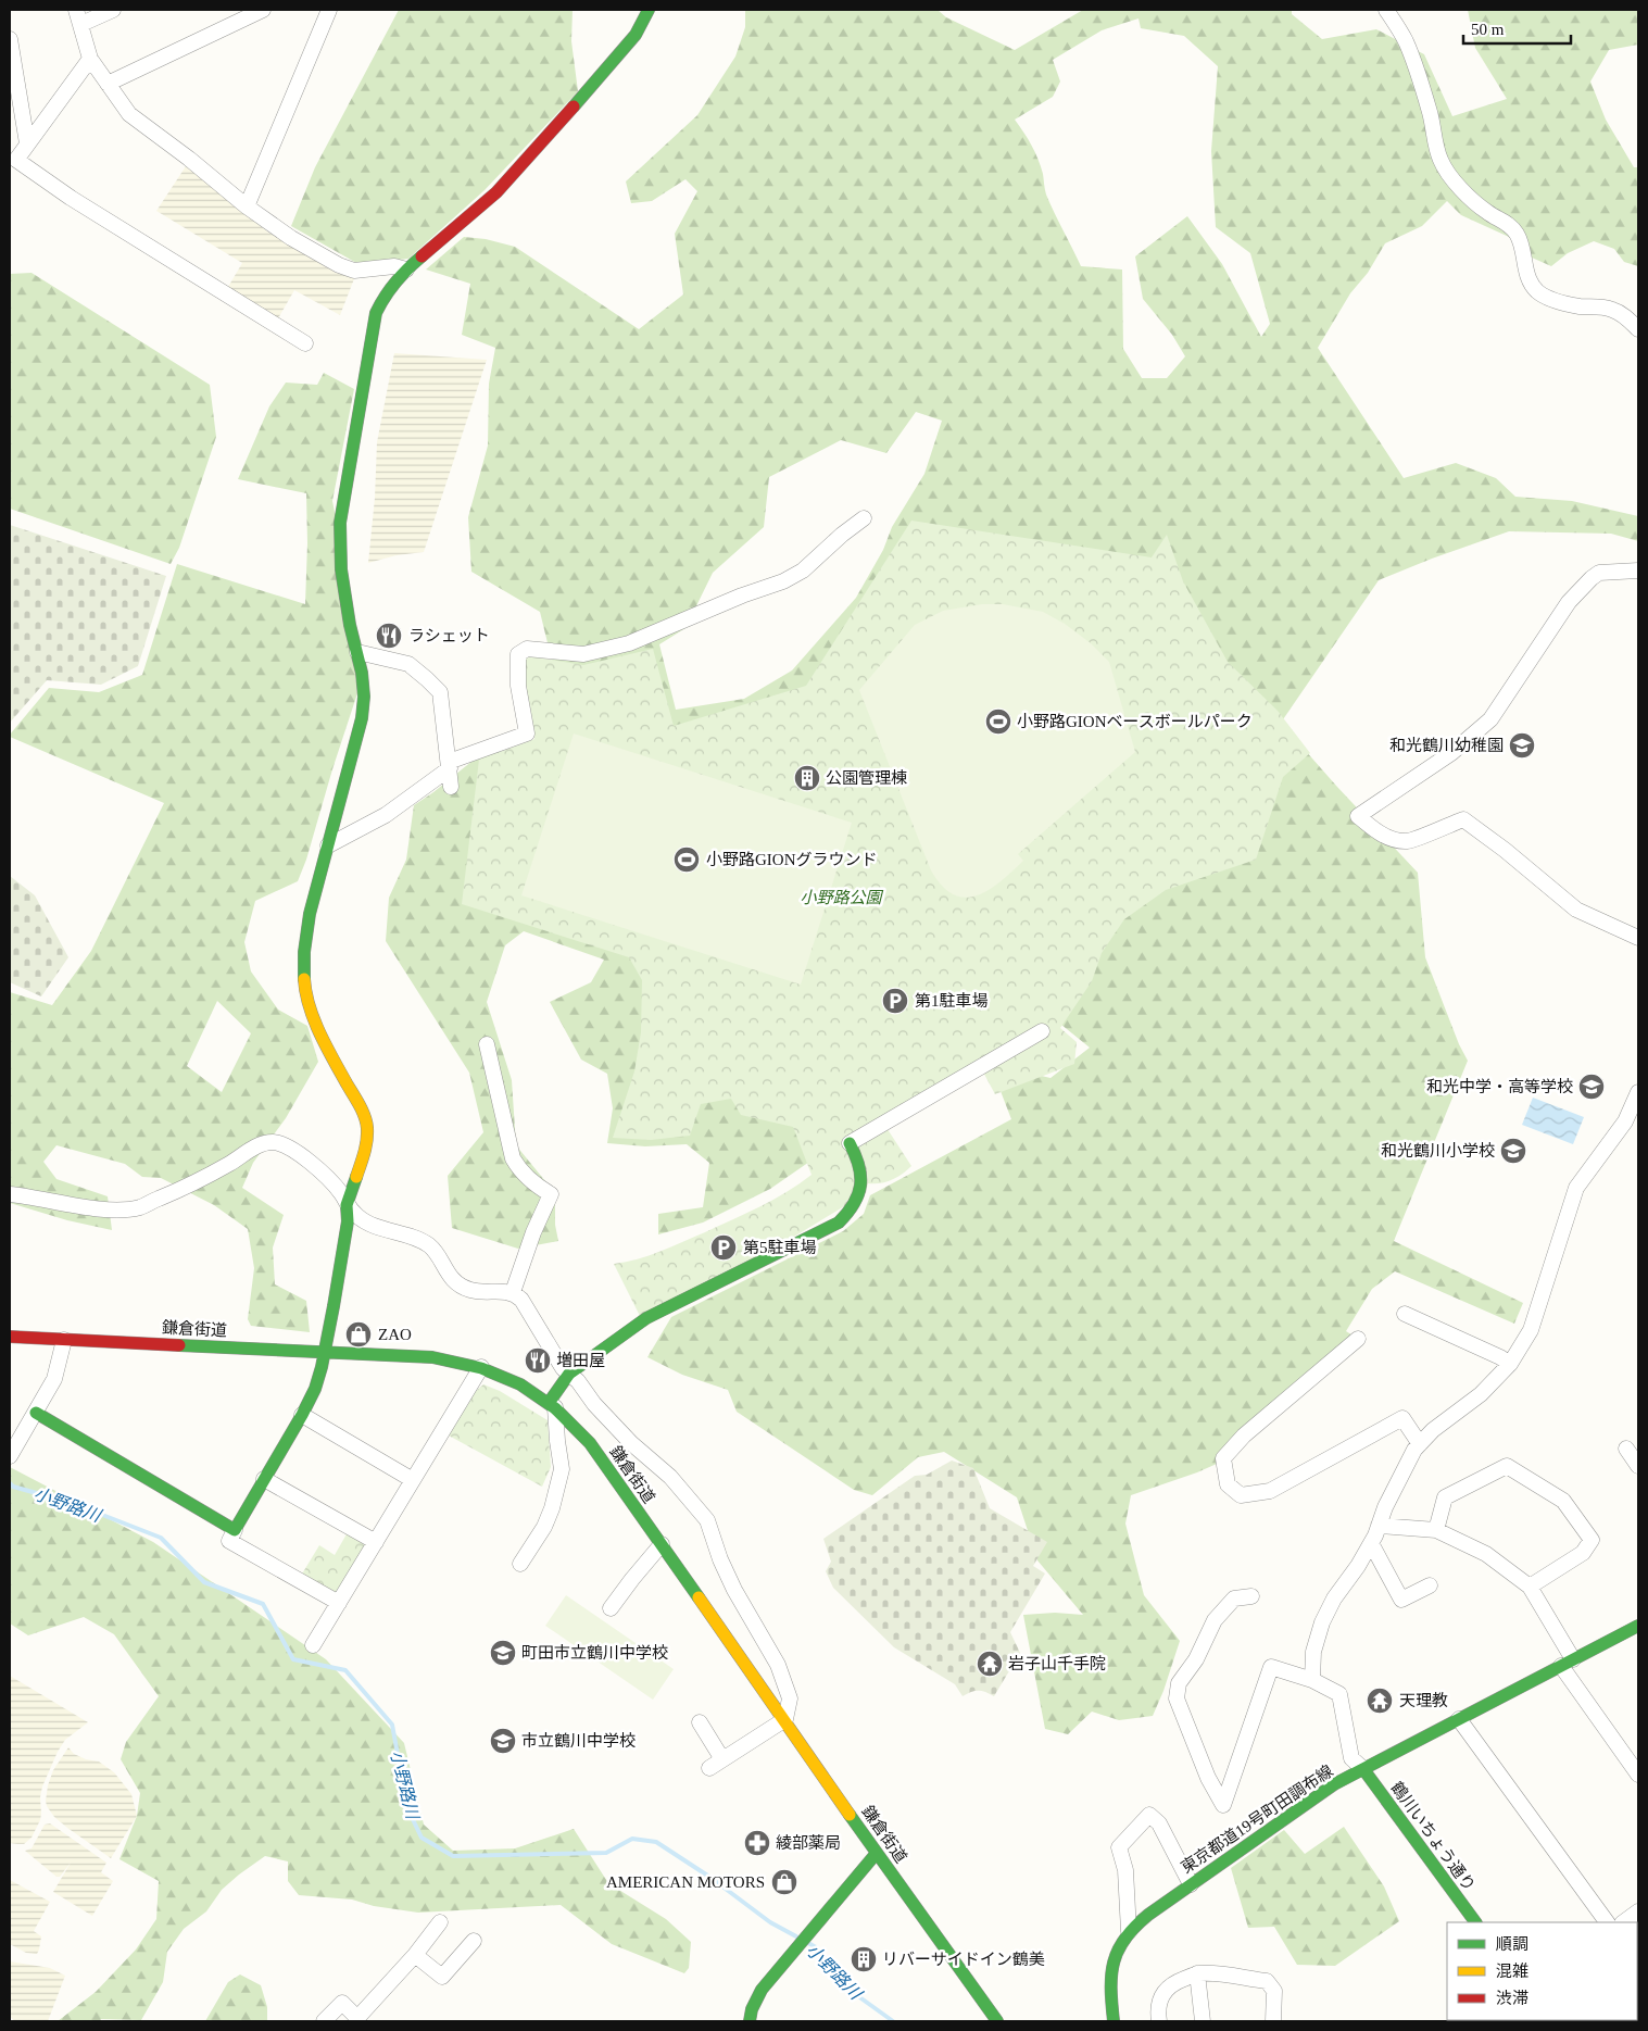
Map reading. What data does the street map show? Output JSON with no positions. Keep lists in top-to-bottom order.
{
  "streets": {
    "street": ["鎌倉街道", "東京都道19号町田調布線", "鶴川いちょう通り"]
  },
  "crossings": [
    ["東京都道19号町田調布線", "鶴川いちょう通り"]
  ],
  "water": ["小野路川"],
  "parks": ["小野路公園"],
  "places": {
    "restaurant": ["ラシェット", "増田屋"],
    "sports": ["小野路GIONベースボールパーク", "小野路GIONグラウンド"],
    "school or university": [
      "和光鶴川幼稚園",
      "和光中学・高等学校",
      "和光鶴川小学校",
      "町田市立鶴川中学校",
      "市立鶴川中学校"
    ],
    "building": ["公園管理棟", "リバーサイドイン鶴美"],
    "parking": ["第1駐車場", "第5駐車場"],
    "shop": ["ZAO", "AMERICAN MOTORS"],
    "temple": ["岩子山千手院", "天理教"],
    "pharmacy": ["綾部薬局"]
  },
  "legend": ["順調", "混雑", "渋滞"],
  "scale_bar": "50 m"
}
